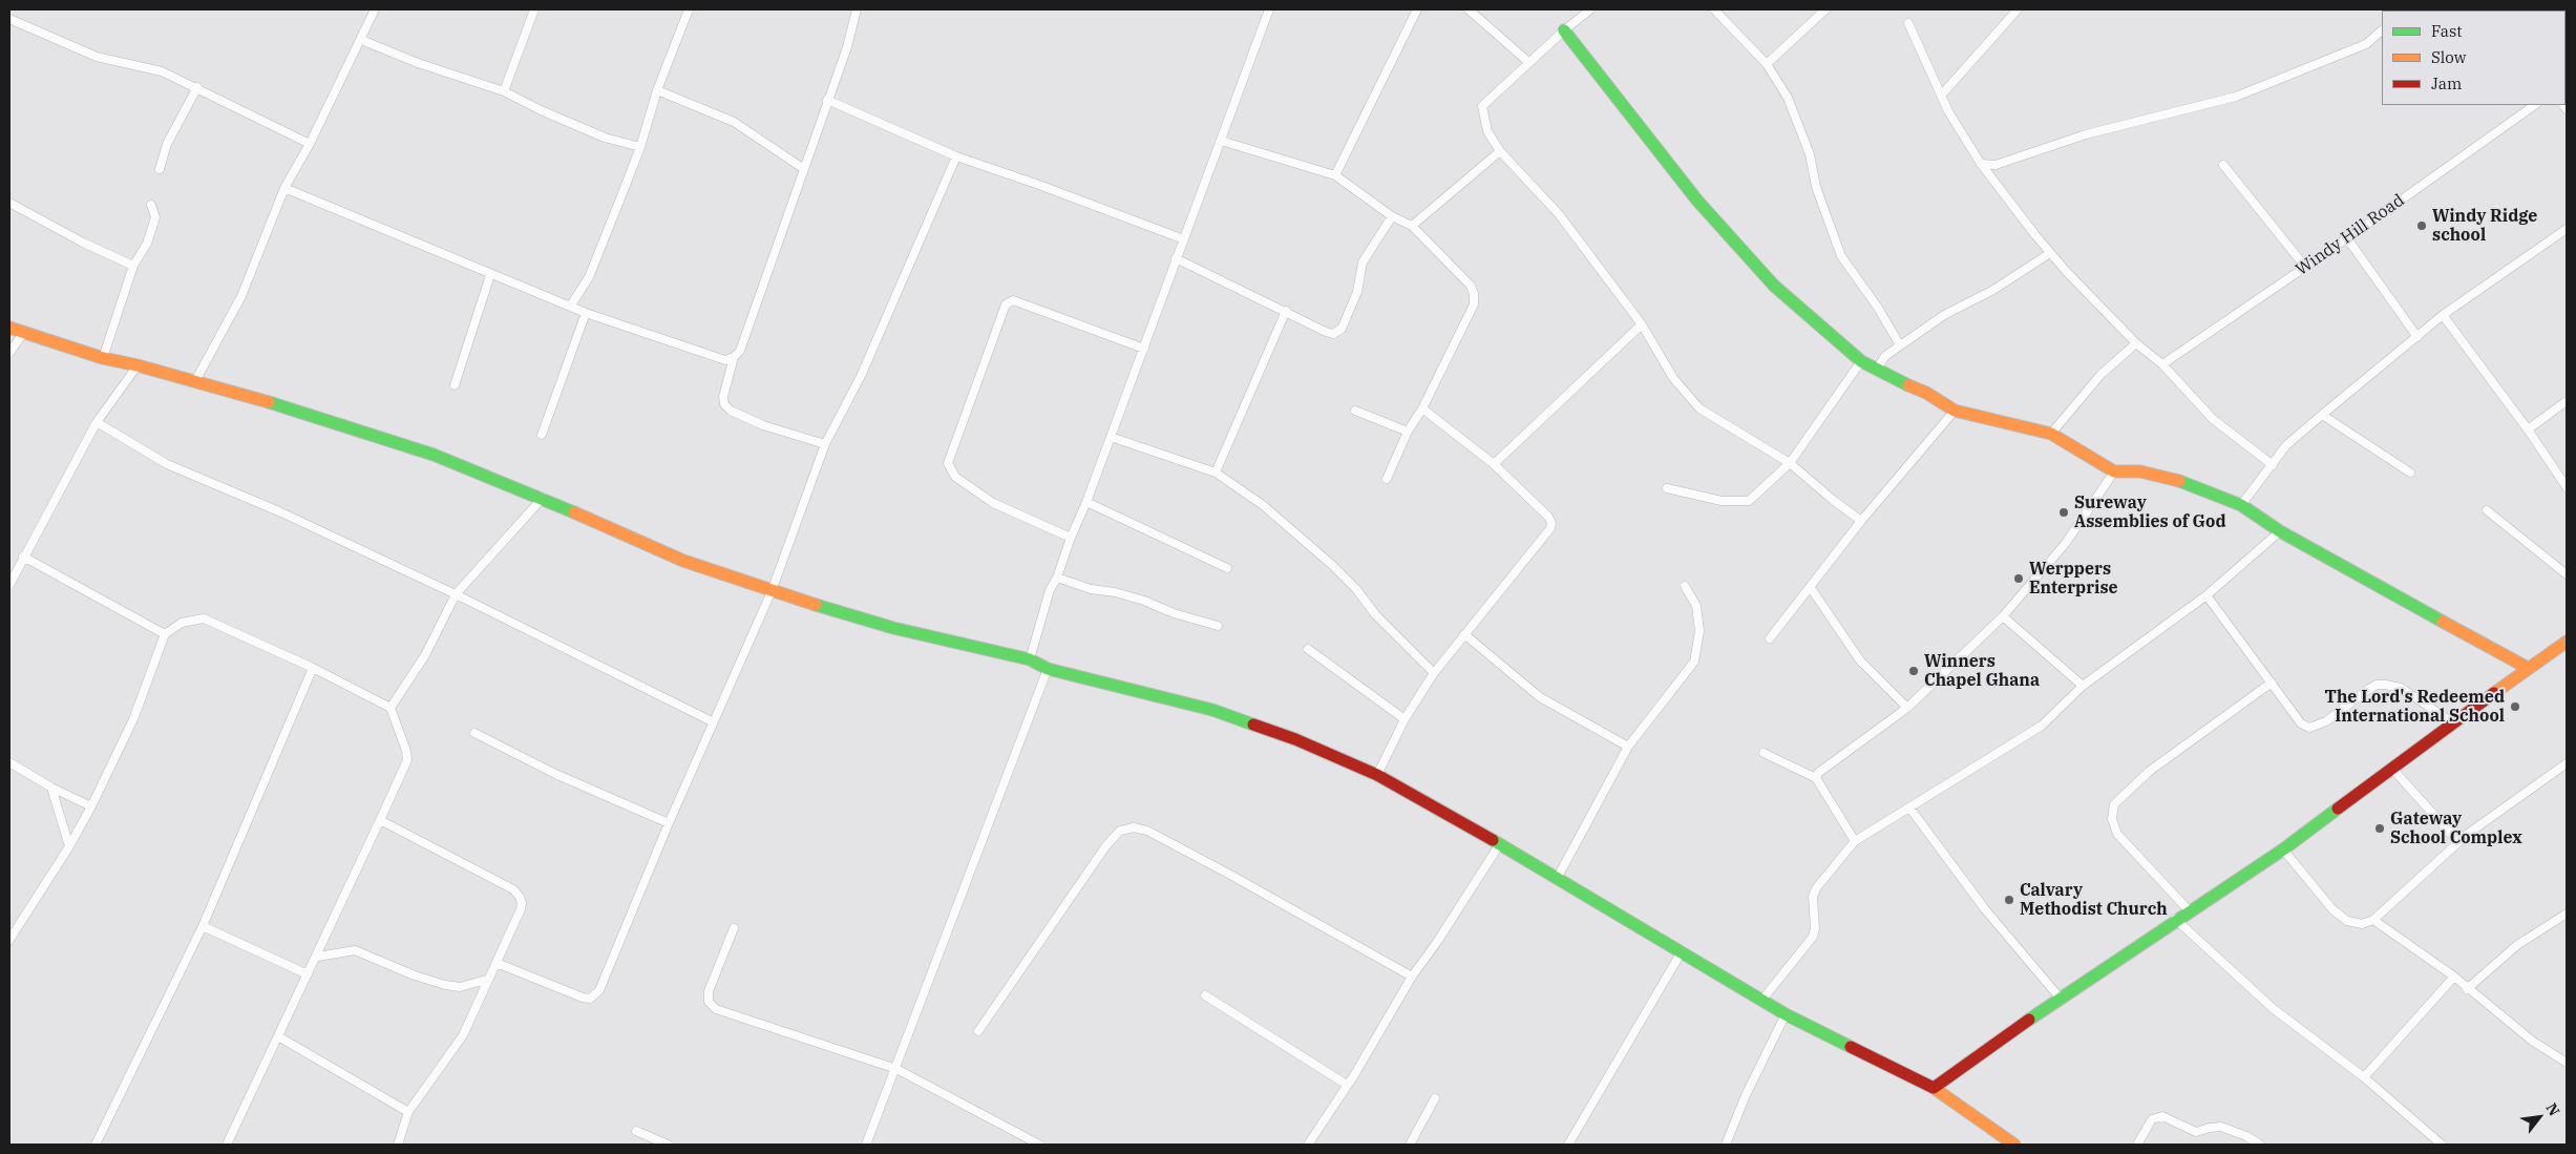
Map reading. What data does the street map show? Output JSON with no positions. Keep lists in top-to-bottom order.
{
  "streets": {
    "street": ["Windy Hill Road"]
  },
  "places": [
    "Windy Ridge school",
    "Sureway Assemblies of God",
    "Werppers Enterprise",
    "Winners Chapel Ghana",
    "The Lord's Redeemed International School",
    "Gateway School Complex",
    "Calvary Methodist Church"
  ],
  "legend": ["Fast", "Slow", "Jam"],
  "north": "top right"
}
